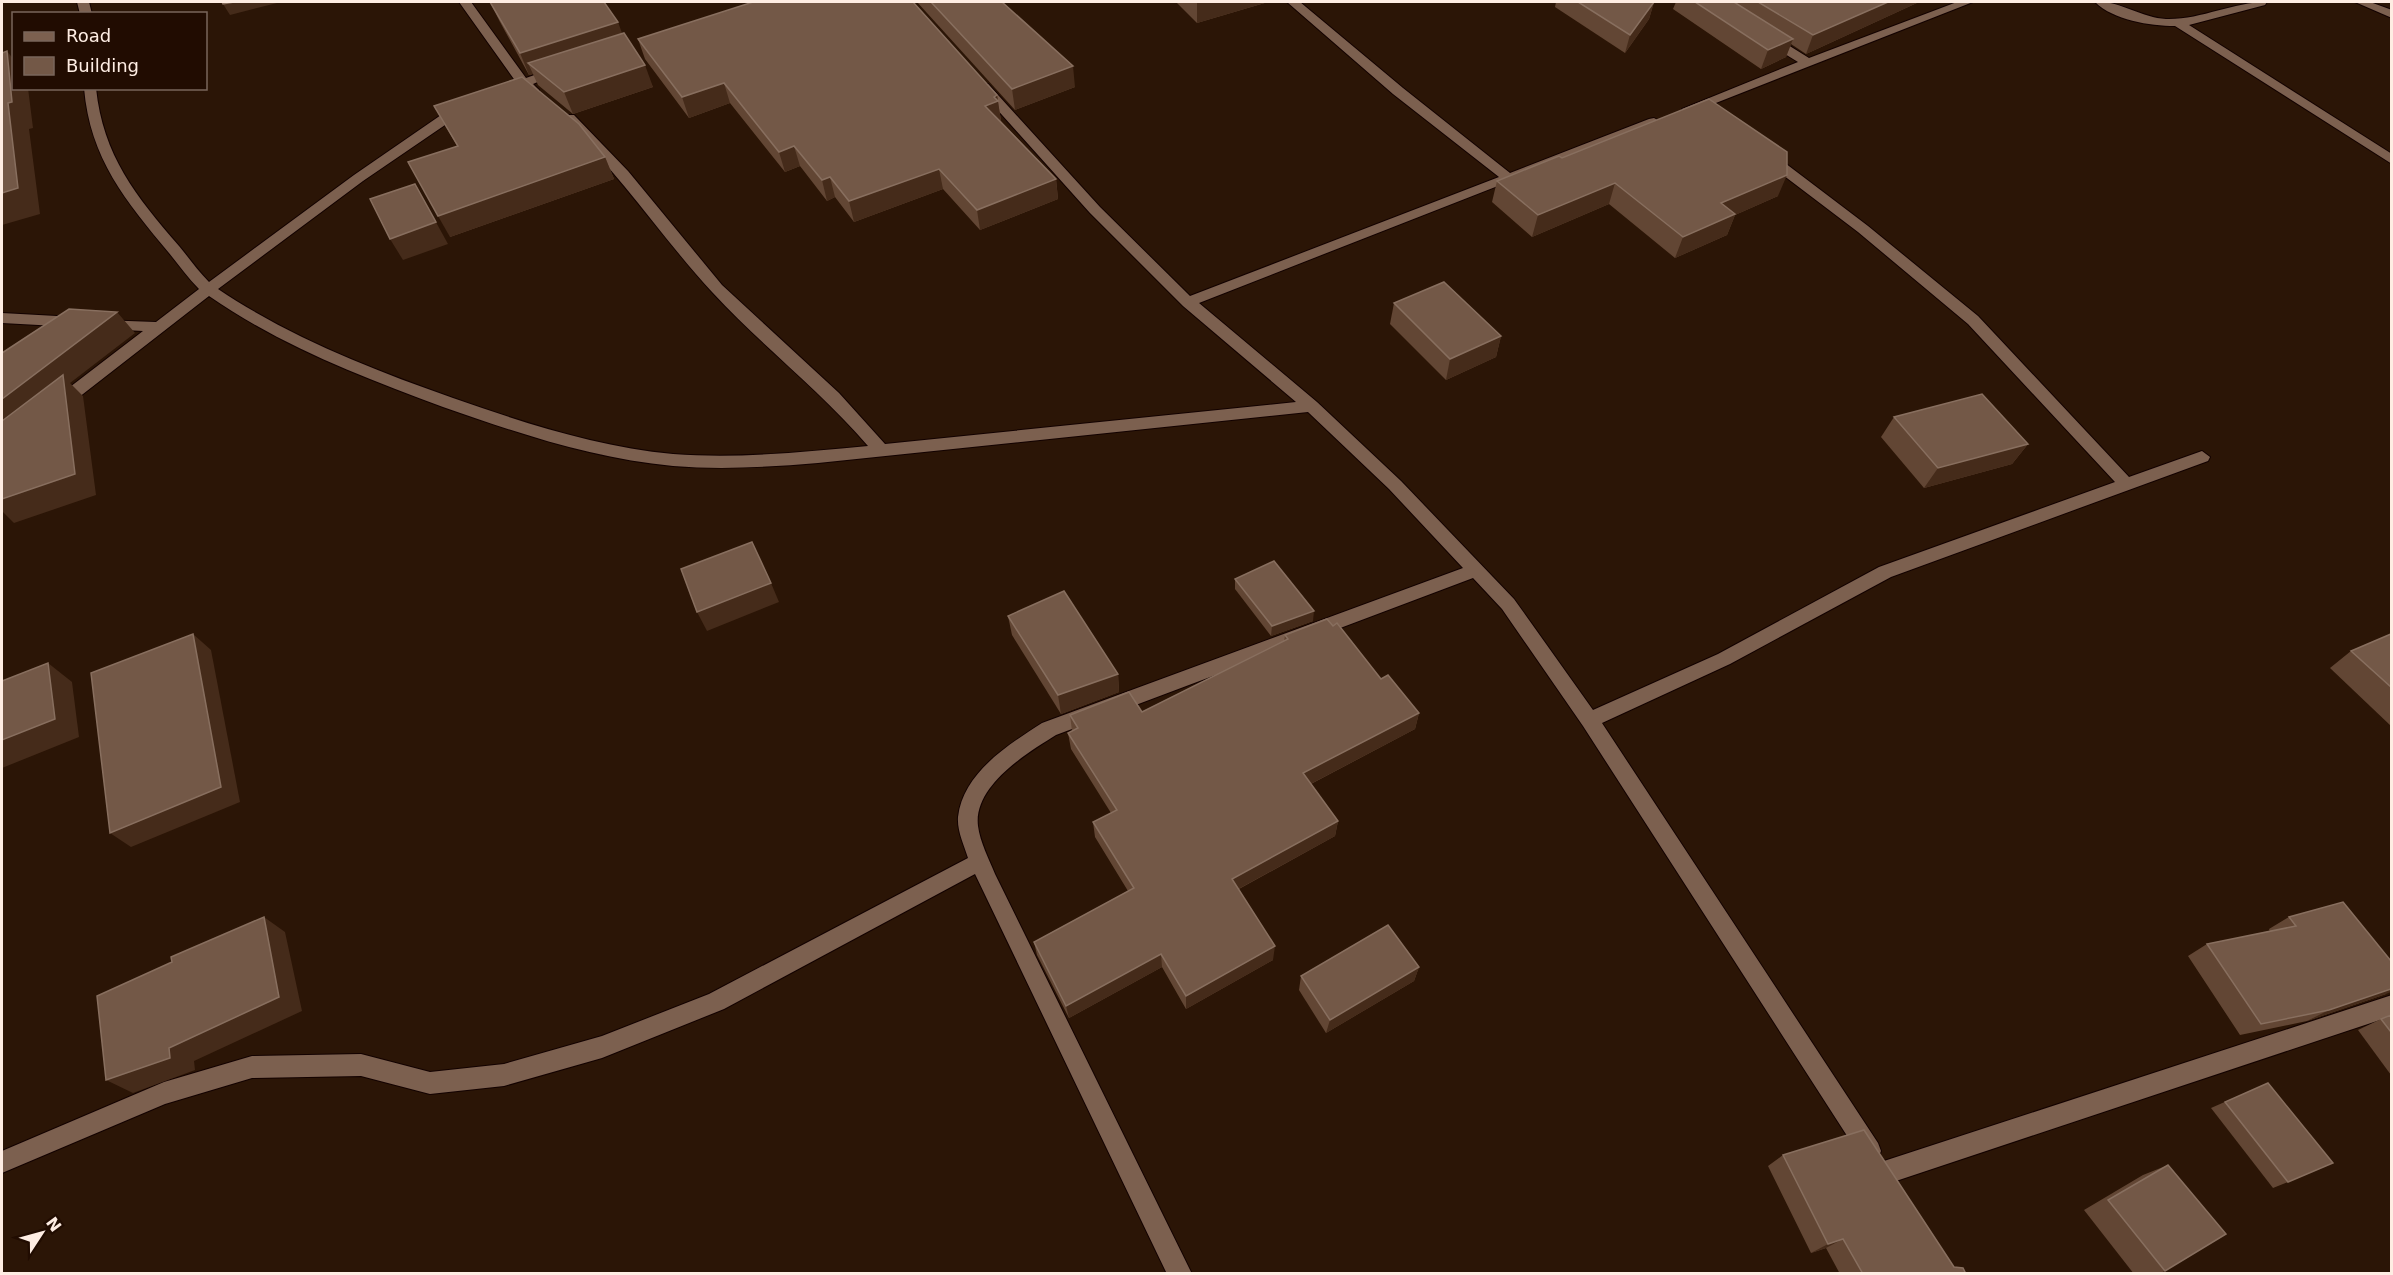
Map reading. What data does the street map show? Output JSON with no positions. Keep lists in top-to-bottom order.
{
  "legend": ["Road", "Building"],
  "north": "top right"
}
